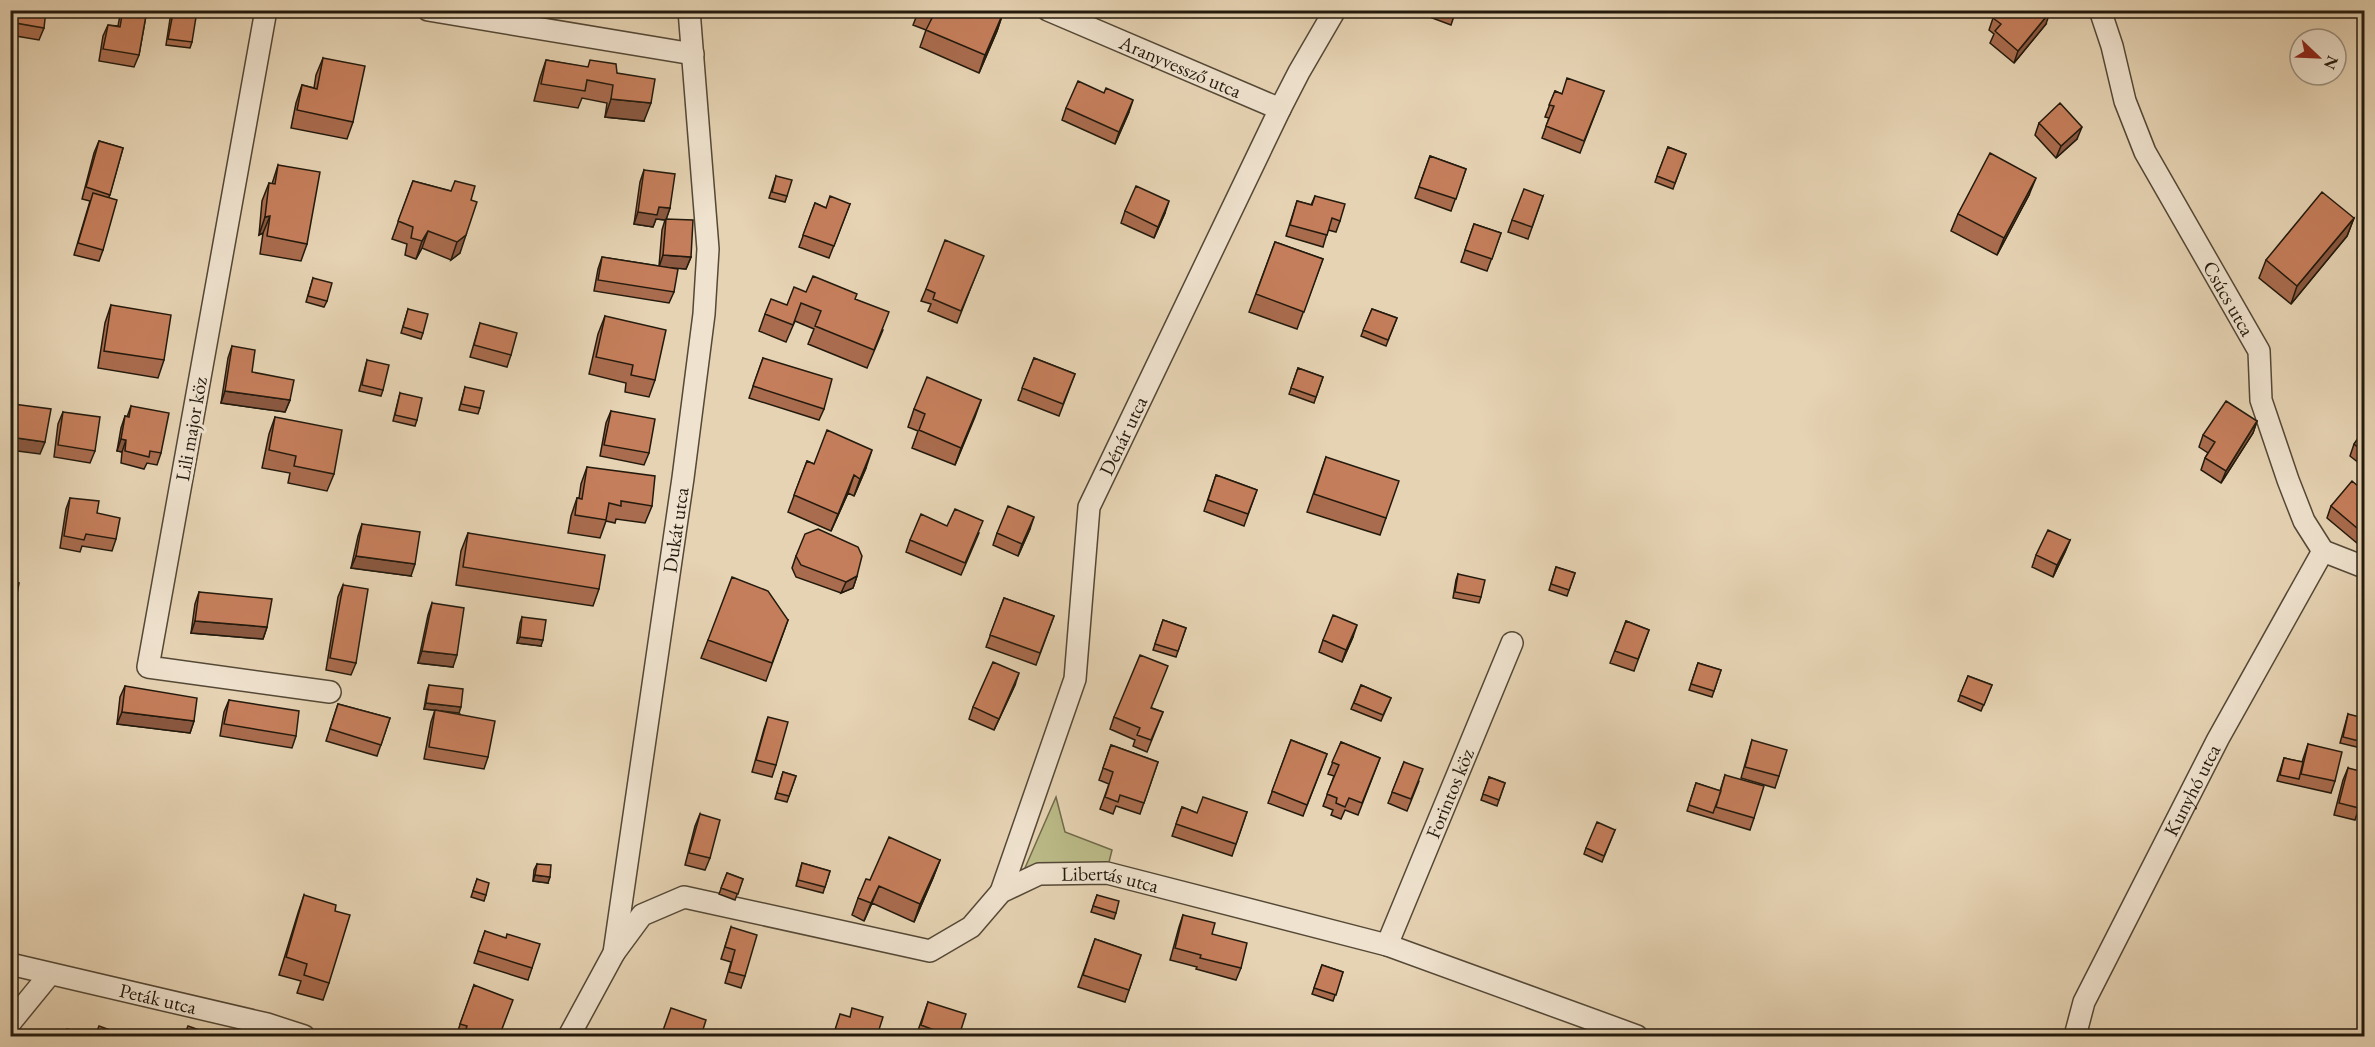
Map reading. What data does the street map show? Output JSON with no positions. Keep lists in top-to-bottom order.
{
  "streets": {
    "street": [
      "Aranyvessző utca",
      "Csúcs utca",
      "Lili major köz",
      "Dénár utca",
      "Dukát utca",
      "Kunyhó utca",
      "Forintos köz",
      "Libertás utca",
      "Peták utca"
    ]
  },
  "crossings": [
    ["Aranyvessző utca", "Dénár utca"],
    ["Csúcs utca", "Kunyhó utca"],
    ["Dénár utca", "Libertás utca"],
    ["Dukát utca", "Libertás utca"],
    ["Forintos köz", "Libertás utca"]
  ],
  "north": "bottom right"
}
